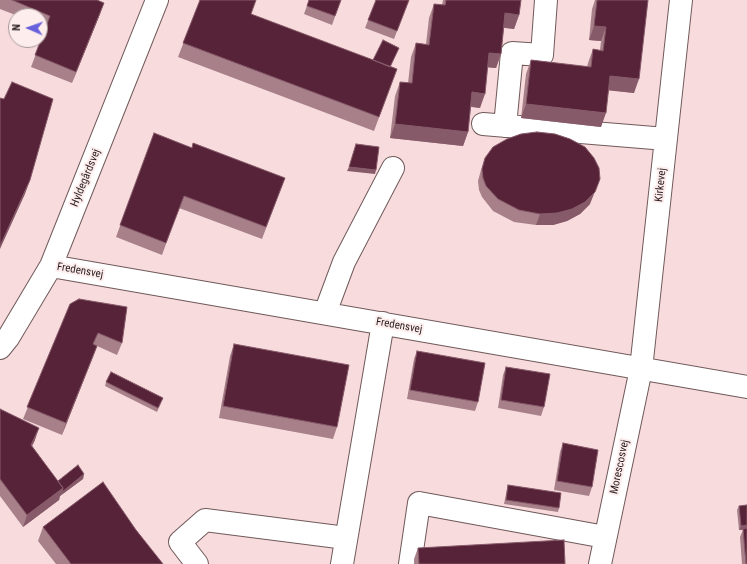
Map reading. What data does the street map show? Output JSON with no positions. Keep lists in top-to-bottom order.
{
  "streets": {
    "street": [
      "Hyldegårdsvej",
      "Kirkevej",
      "Fredensvej",
      "Morescosvej"
    ]
  },
  "crossings": [
    ["Hyldegårdsvej", "Fredensvej"],
    ["Kirkevej", "Fredensvej"],
    ["Kirkevej", "Morescosvej"],
    ["Fredensvej", "Morescosvej"]
  ],
  "north": "left"
}
